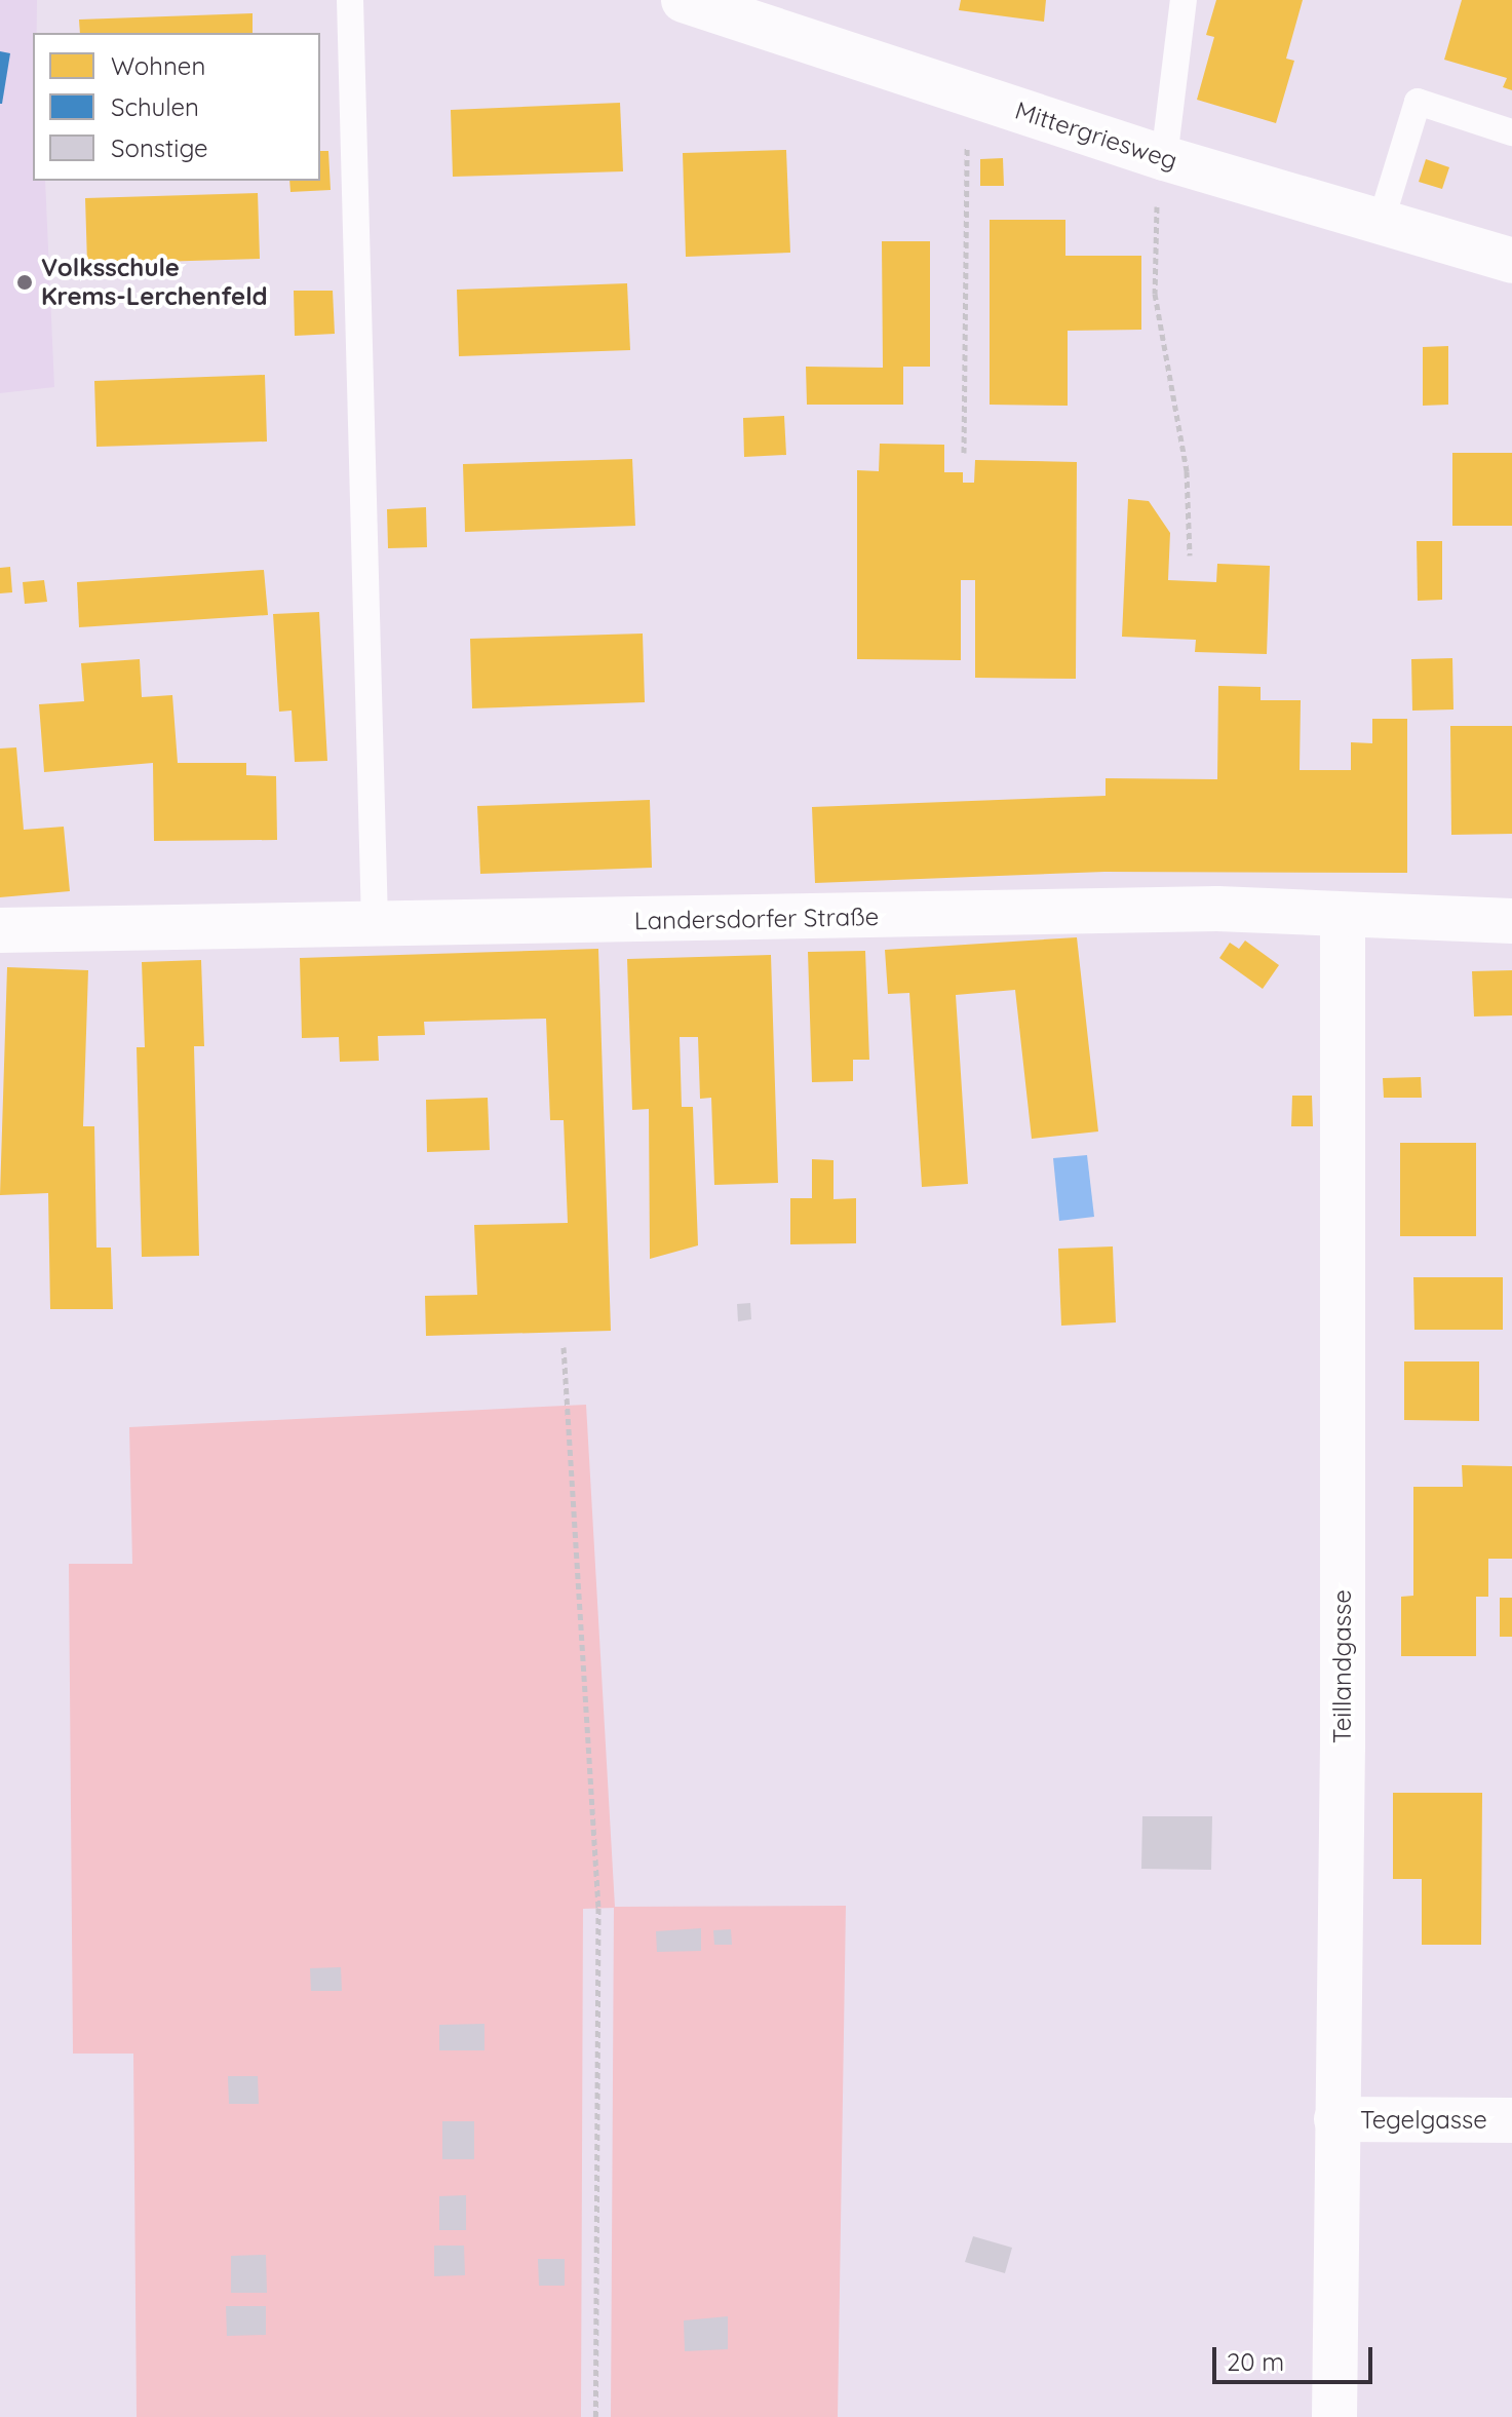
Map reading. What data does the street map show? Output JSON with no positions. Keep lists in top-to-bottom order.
{
  "streets": {
    "street": [
      "Mittergriesweg",
      "Landersdorfer Straße",
      "Teillandgasse",
      "Tegelgasse"
    ]
  },
  "crossings": [
    ["Landersdorfer Straße", "Teillandgasse"],
    ["Teillandgasse", "Tegelgasse"]
  ],
  "places": ["Volksschule Krems-Lerchenfeld"],
  "legend": ["Wohnen", "Schulen", "Sonstige"],
  "scale_bar": "20 m"
}
